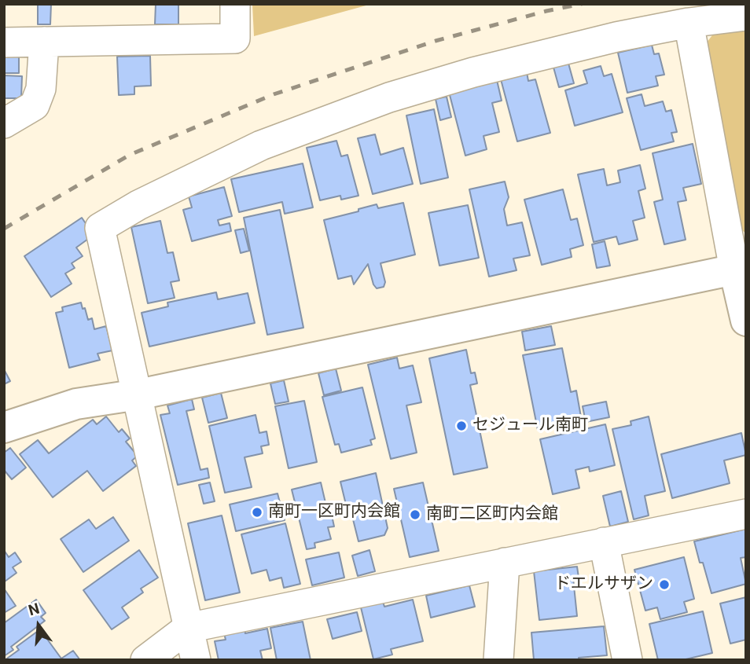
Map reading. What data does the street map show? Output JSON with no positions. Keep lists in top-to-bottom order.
{
  "places": [
    "セジュール南町",
    "南町一区町内会館",
    "南町二区町内会館",
    "ドエルサザン"
  ],
  "north": "top"
}
